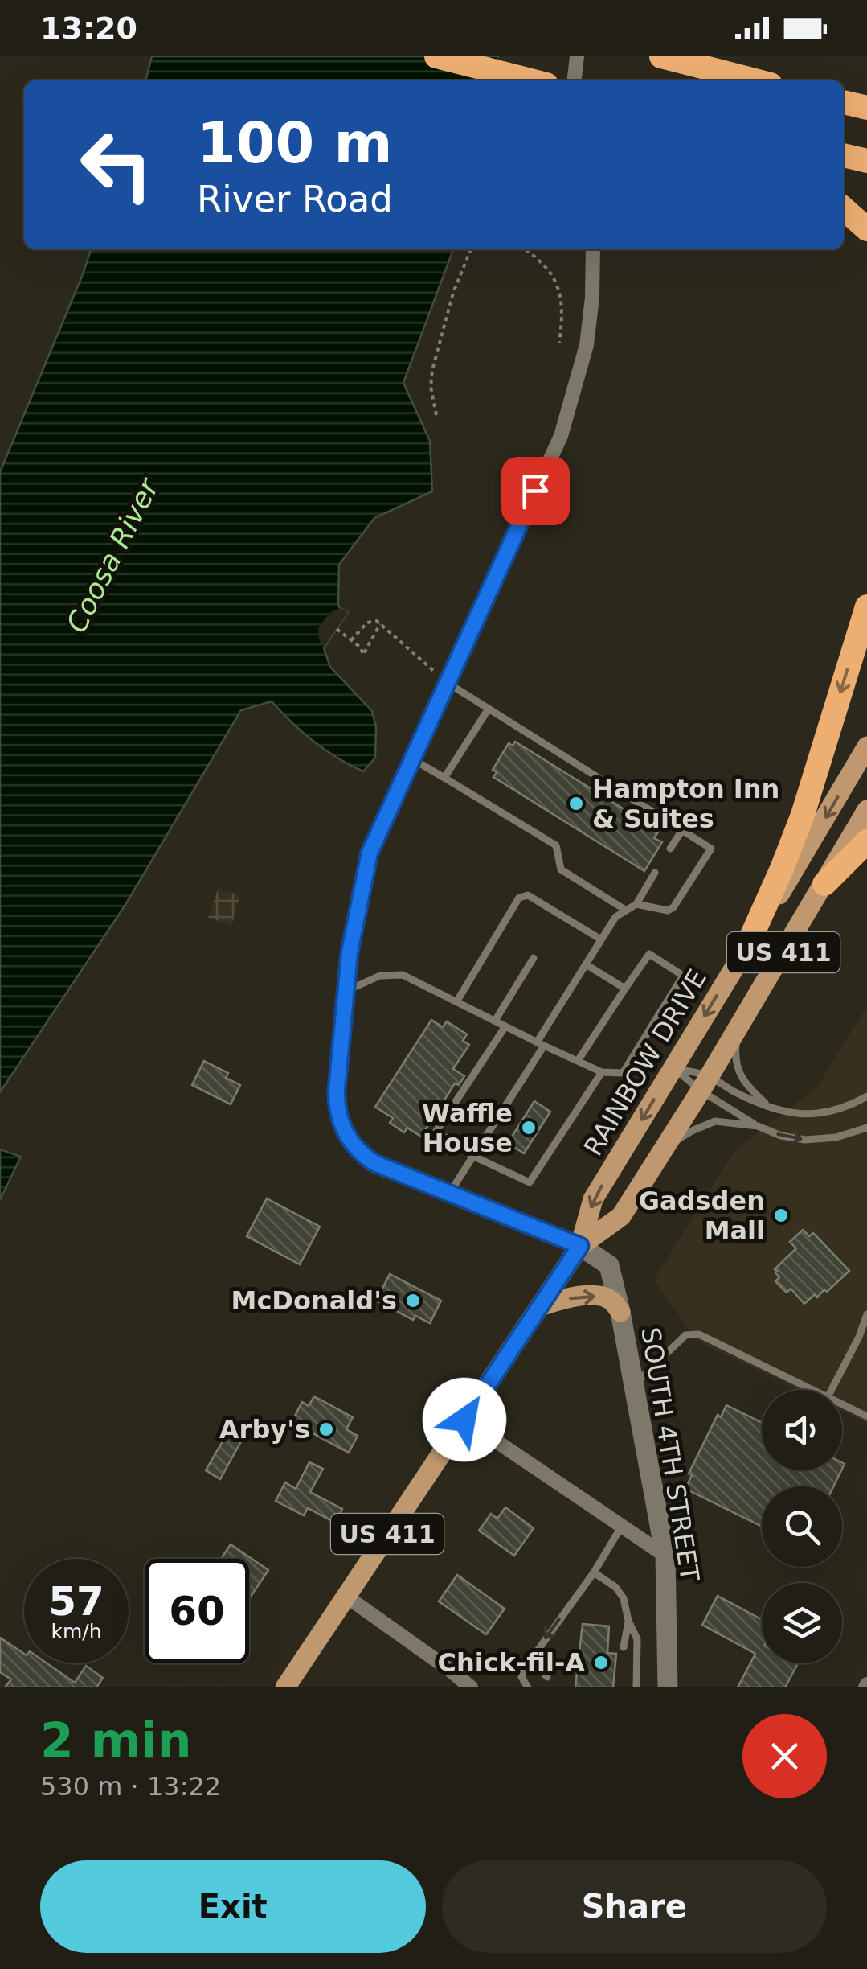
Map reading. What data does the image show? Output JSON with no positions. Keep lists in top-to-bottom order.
{
  "streets": {
    "main road": ["US 411", "RAINBOW DRIVE"],
    "street": ["SOUTH 4TH STREET"]
  },
  "crossings": [
    ["RAINBOW DRIVE", "SOUTH 4TH STREET"]
  ],
  "water": ["Coosa River"],
  "places": [
    "Hampton Inn & Suites",
    "Waffle House",
    "Gadsden Mall",
    "McDonald's",
    "Arby's",
    "Chick-fil-A"
  ],
  "page": {
    "status": "13:20",
    "turn": ["100 m", "River Road"],
    "speed": "57 km/h",
    "limit": "60",
    "heading": ["2 min", "530 m · 13:22"],
    "buttons": ["Exit", "Share"]
  }
}
